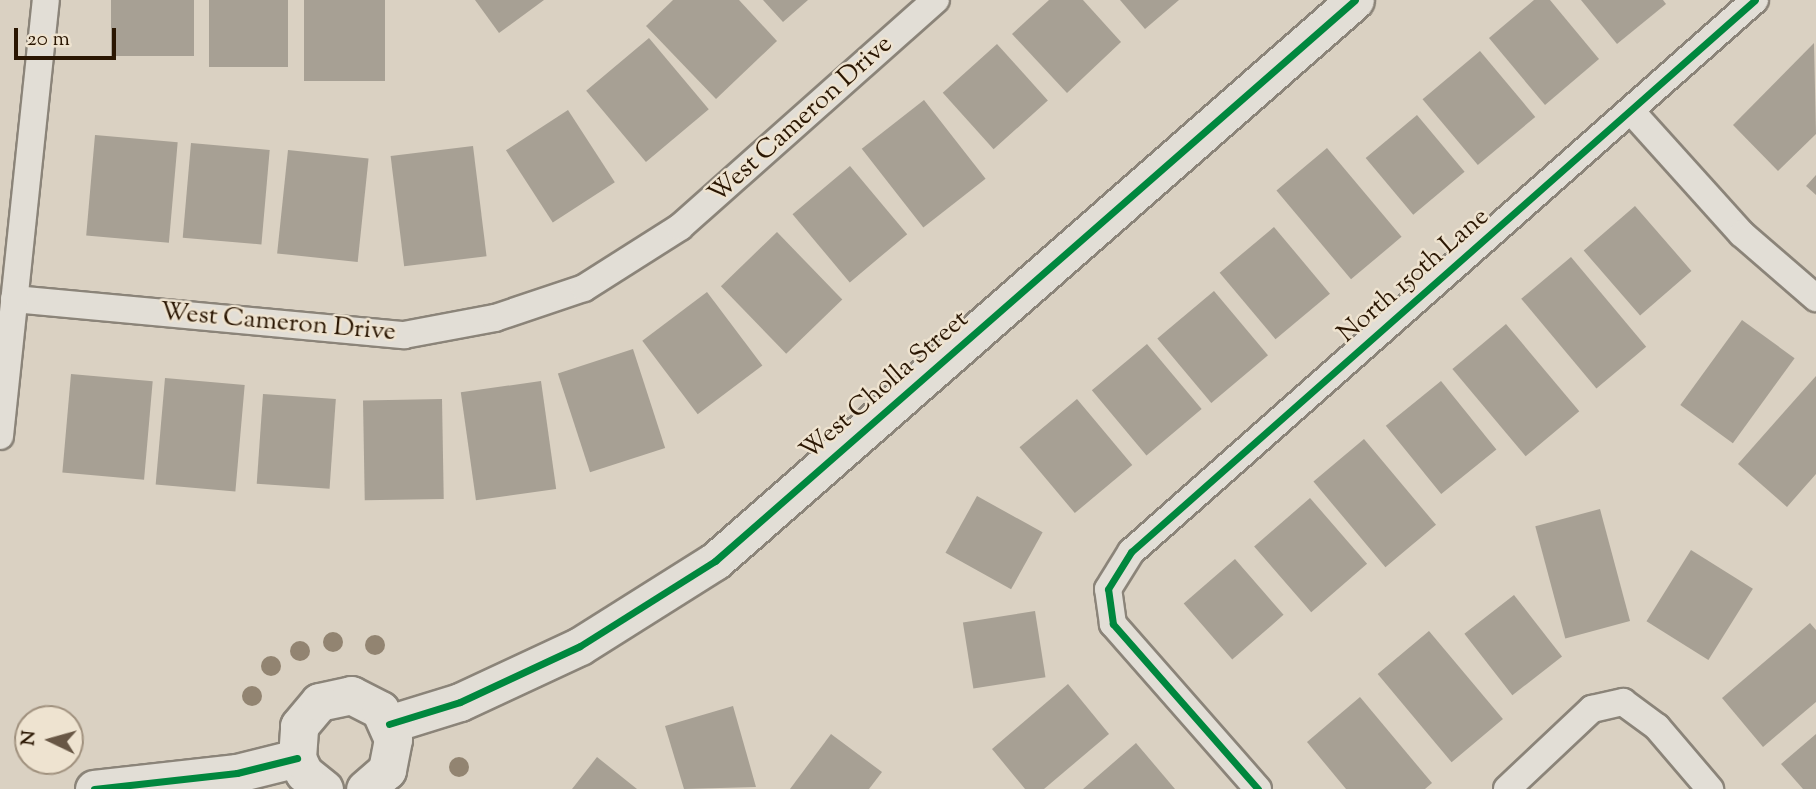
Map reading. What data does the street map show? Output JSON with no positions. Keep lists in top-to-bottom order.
{
  "streets": {
    "street": ["West Cameron Drive", "North 150th Lane", "West Cholla Street"]
  },
  "scale_bar": "20 m",
  "north": "left"
}
